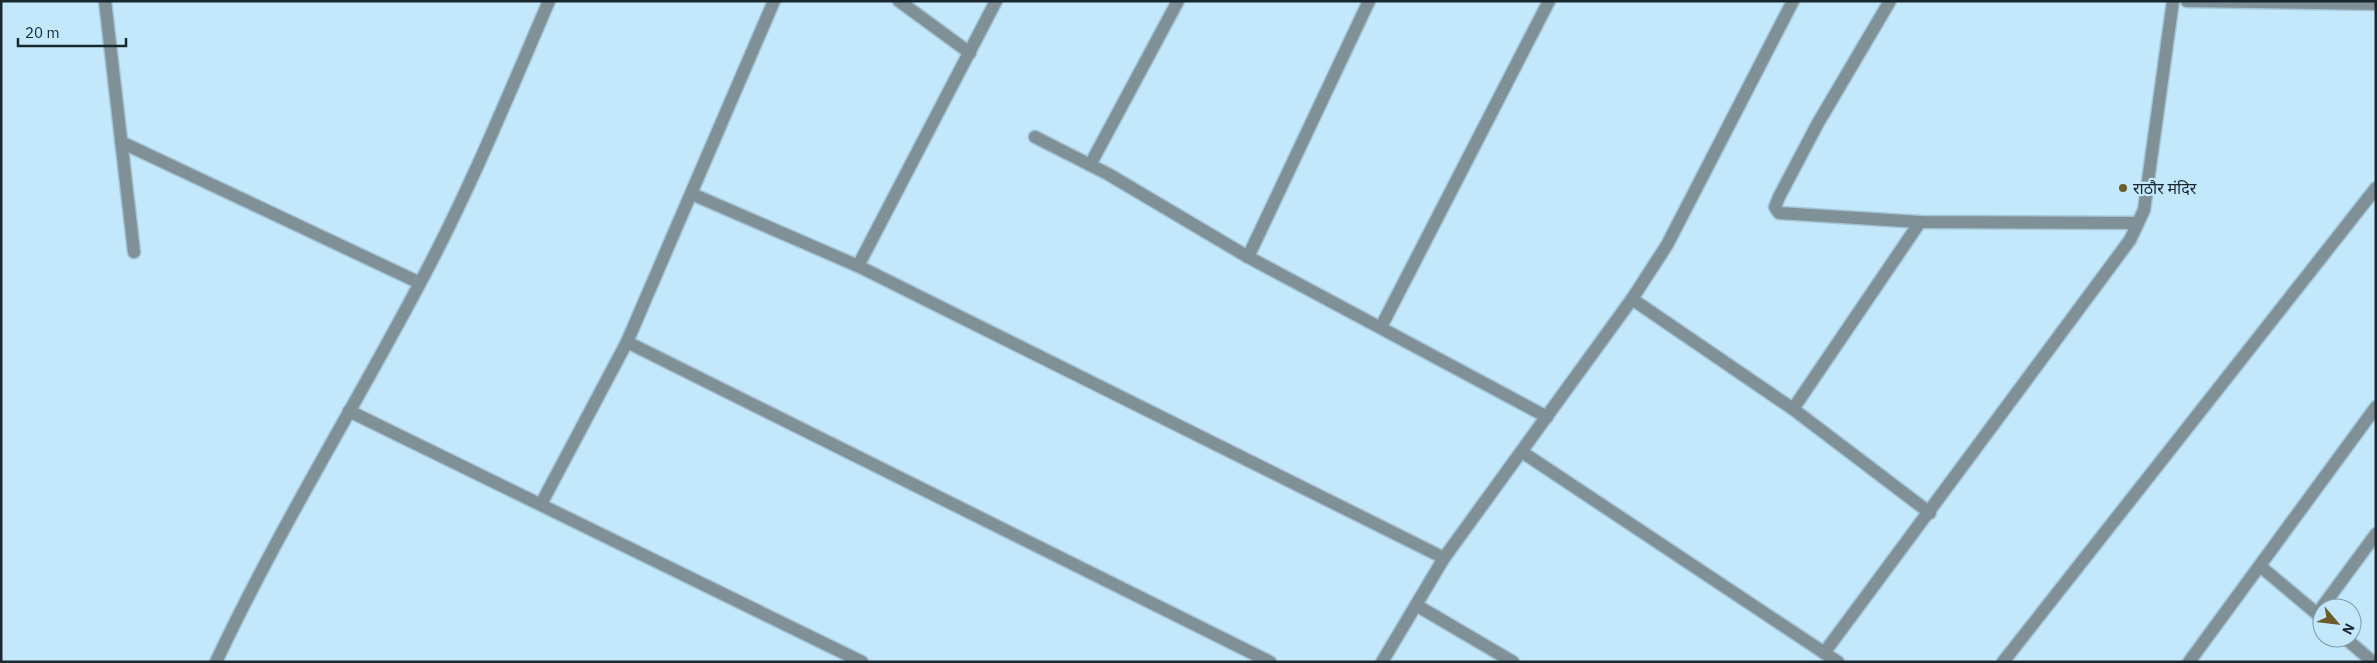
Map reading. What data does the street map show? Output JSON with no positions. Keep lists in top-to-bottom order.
{
  "places": ["राठौर मंदिर"],
  "scale_bar": "20 m",
  "north": "bottom right"
}
